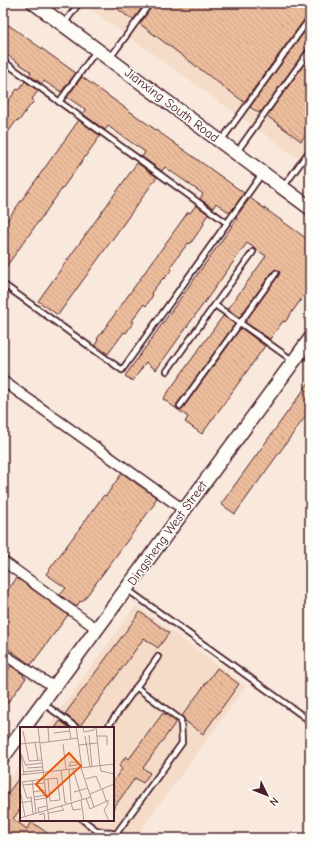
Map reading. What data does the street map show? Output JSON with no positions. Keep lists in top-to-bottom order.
{
  "streets": {
    "main road": ["Jianxing South Road", "Dingsheng West Street"]
  },
  "north": "bottom right"
}
